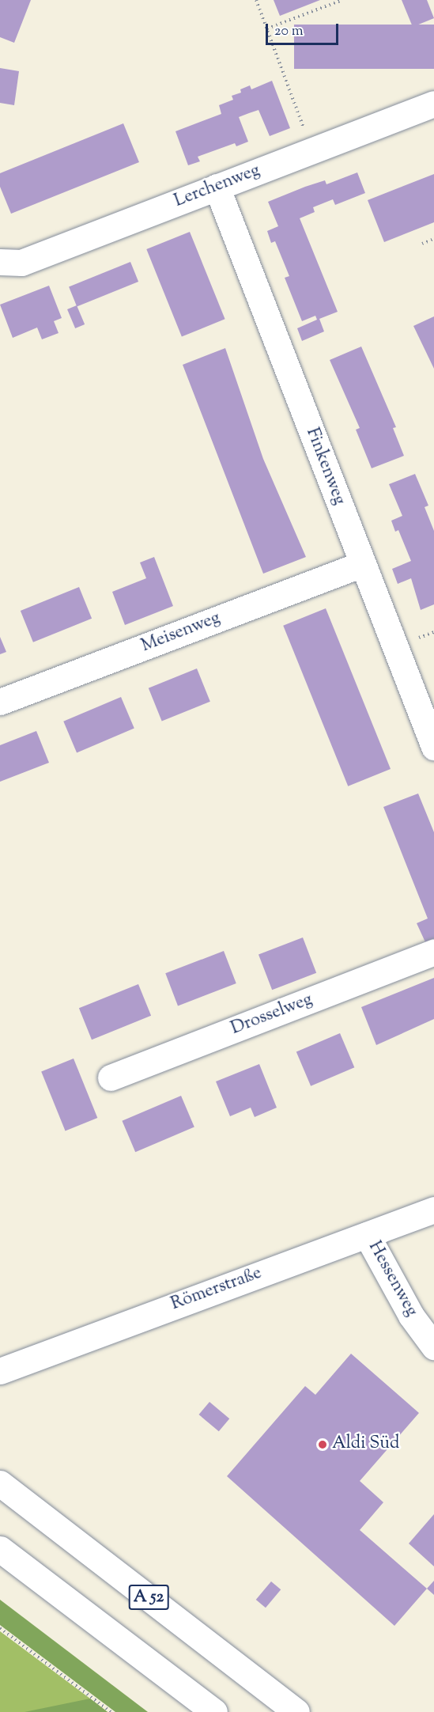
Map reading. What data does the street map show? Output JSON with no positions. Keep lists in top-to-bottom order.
{
  "streets": {
    "main road": [
      "Lerchenweg",
      "Finkenweg",
      "Meisenweg",
      "Drosselweg",
      "Hessenweg",
      "Römerstraße",
      "A 52"
    ]
  },
  "crossings": [
    ["Lerchenweg", "Finkenweg"],
    ["Finkenweg", "Meisenweg"],
    ["Hessenweg", "Römerstraße"]
  ],
  "places": ["Aldi Süd"],
  "scale_bar": "20 m"
}
